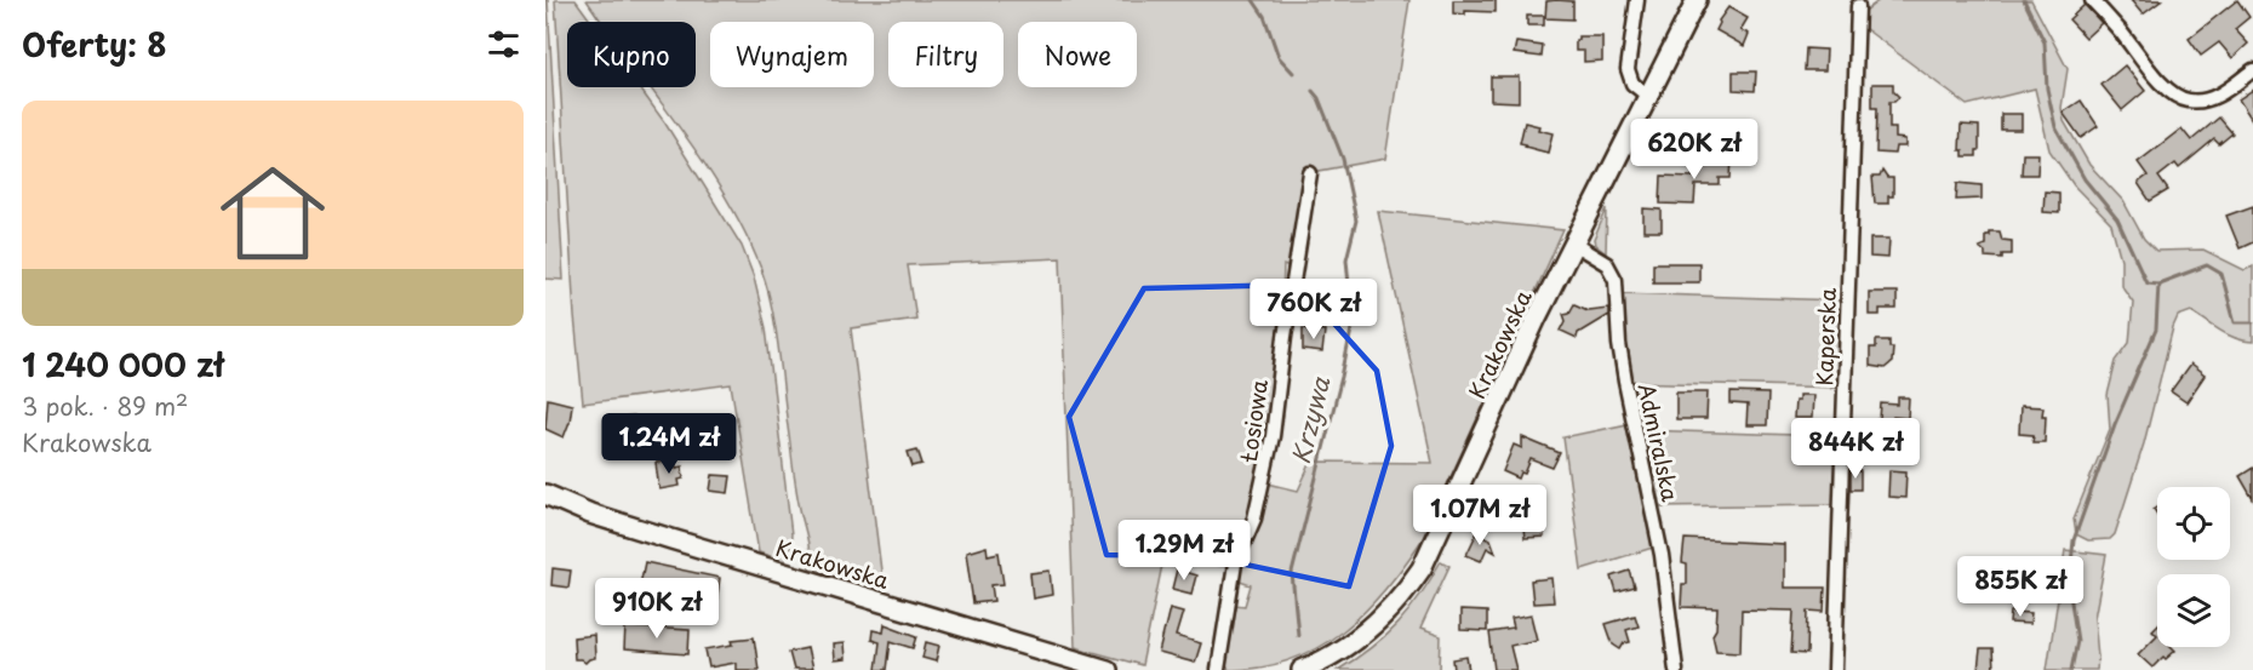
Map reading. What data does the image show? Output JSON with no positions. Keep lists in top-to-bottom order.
{
  "streets": {
    "main road": ["Krakowska"],
    "street": ["Kaperska", "Łosiowa", "Admiralska"]
  },
  "crossings": [
    ["Krakowska", "Admiralska"]
  ],
  "water": ["Krzywa"],
  "page": {
    "heading": "Oferty: 8",
    "chip": [
      "Kupno",
      "Wynajem",
      "Filtry",
      "Nowe"
    ],
    "list": [
      {
        "name": "1 240 000 zł",
        "note": "3 pok. · 89 m² · Krakowska"
      }
    ],
    "price": [
      "620K zł",
      "760K zł",
      "1.24M zł",
      "844K zł",
      "1.07M zł",
      "1.29M zł",
      "855K zł",
      "910K zł"
    ]
  }
}
